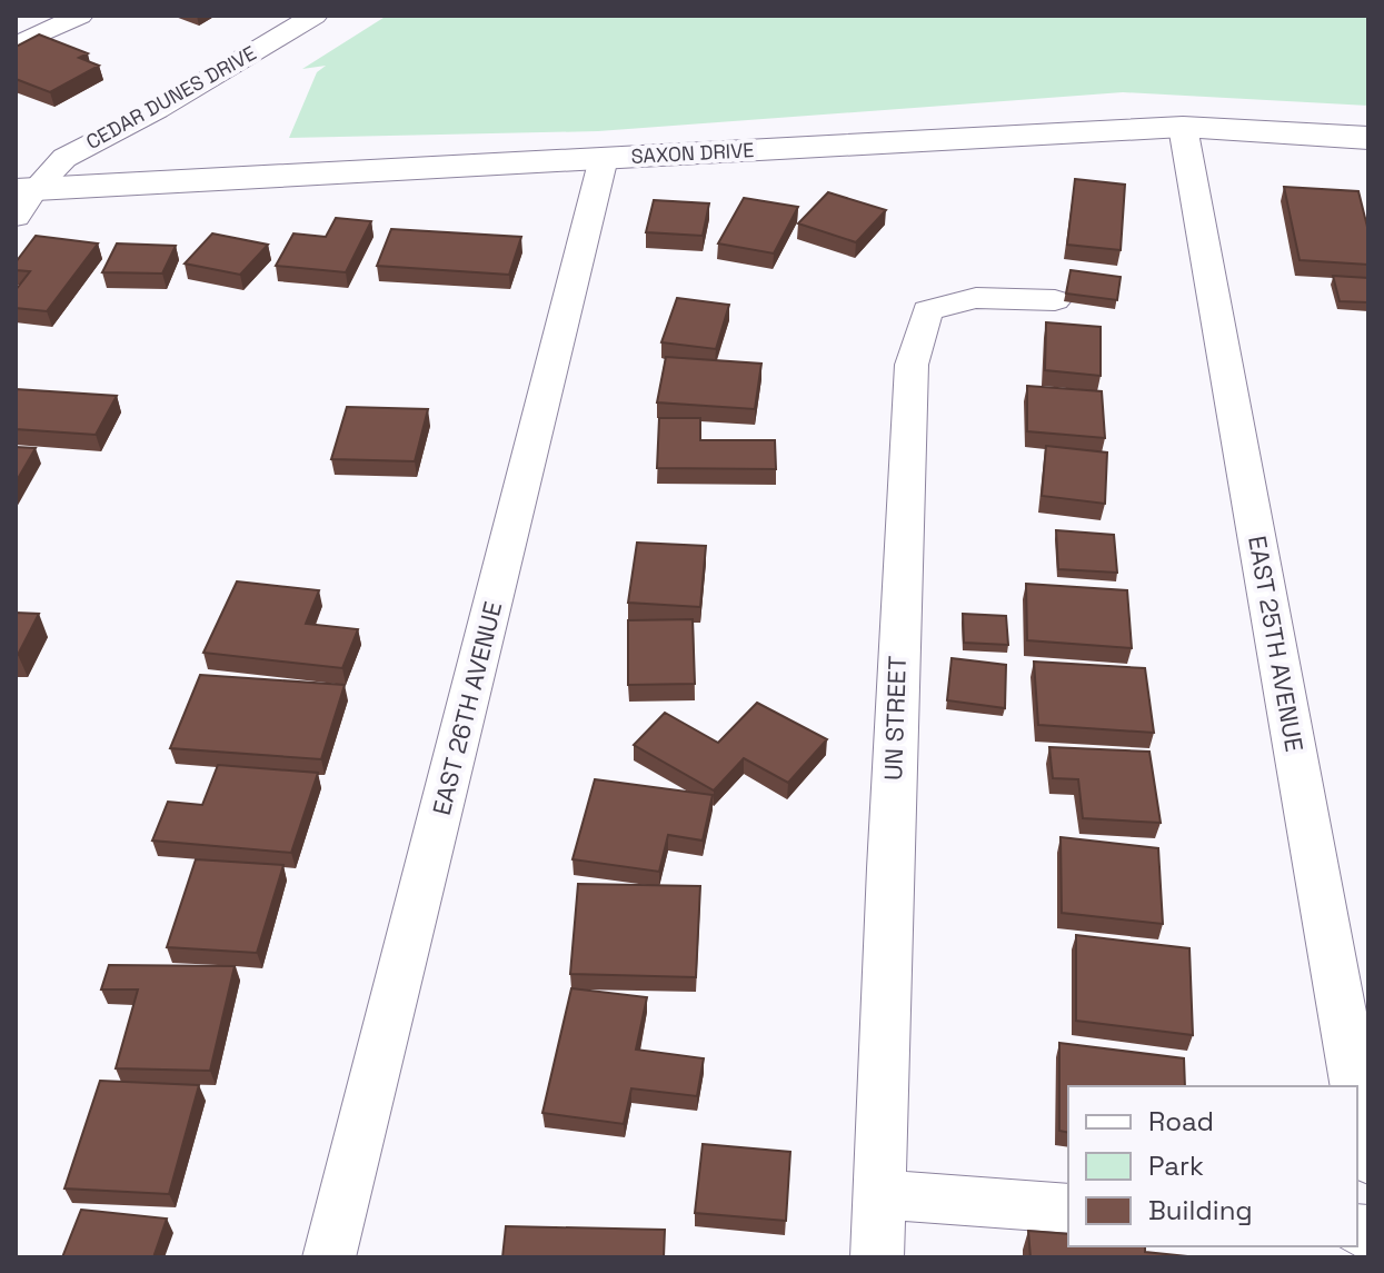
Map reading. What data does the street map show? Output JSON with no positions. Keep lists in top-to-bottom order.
{
  "streets": {
    "street": [
      "CEDAR DUNES DRIVE",
      "SAXON DRIVE",
      "EAST 25TH AVENUE",
      "EAST 26TH AVENUE",
      "UN STREET"
    ]
  },
  "crossings": [
    ["CEDAR DUNES DRIVE", "SAXON DRIVE"],
    ["SAXON DRIVE", "EAST 25TH AVENUE"],
    ["SAXON DRIVE", "EAST 26TH AVENUE"]
  ],
  "legend": ["Road", "Park", "Building"]
}
